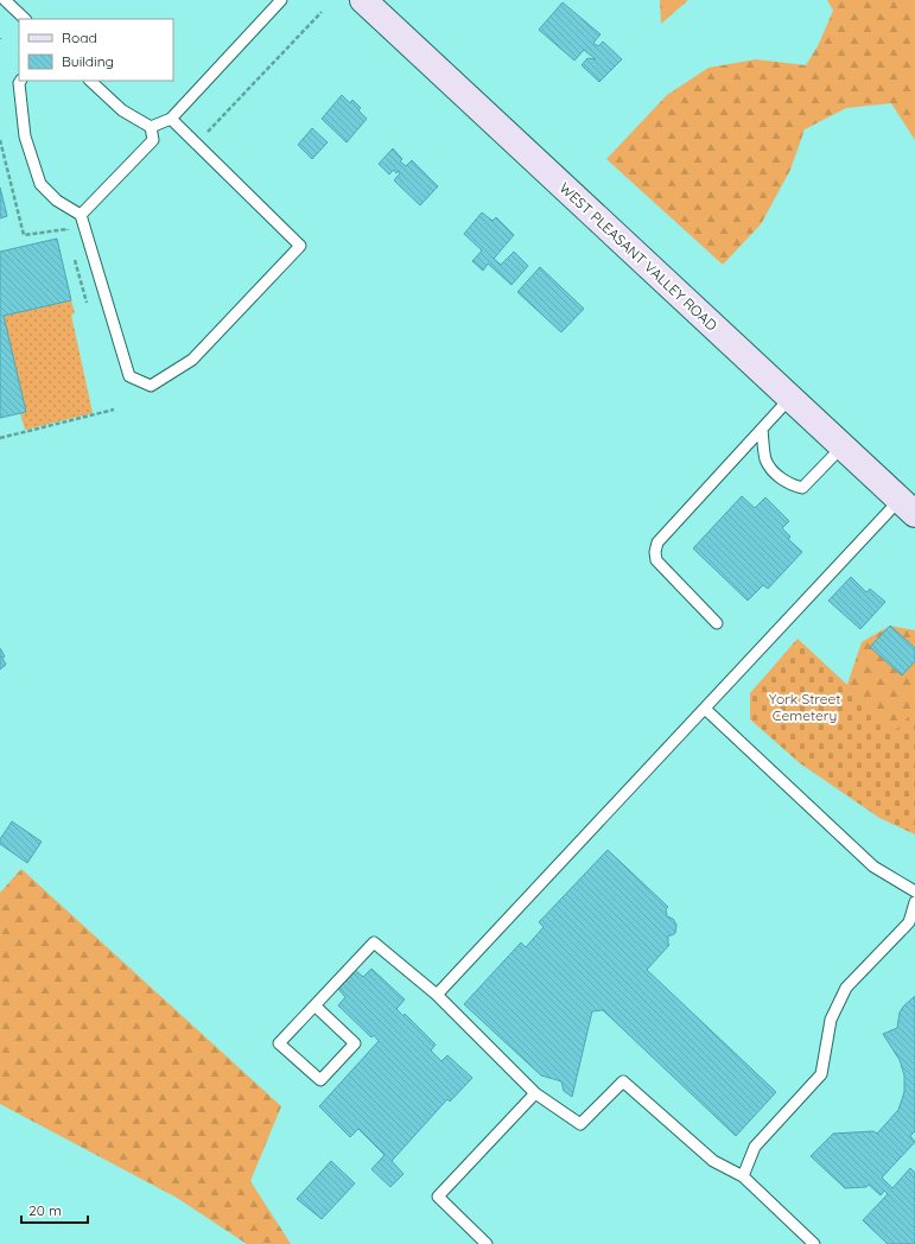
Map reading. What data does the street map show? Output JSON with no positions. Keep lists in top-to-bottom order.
{
  "streets": {
    "main road": ["WEST PLEASANT VALLEY ROAD"]
  },
  "parks": ["York Street Cemetery"],
  "legend": ["Road", "Building"],
  "scale_bar": "20 m"
}
